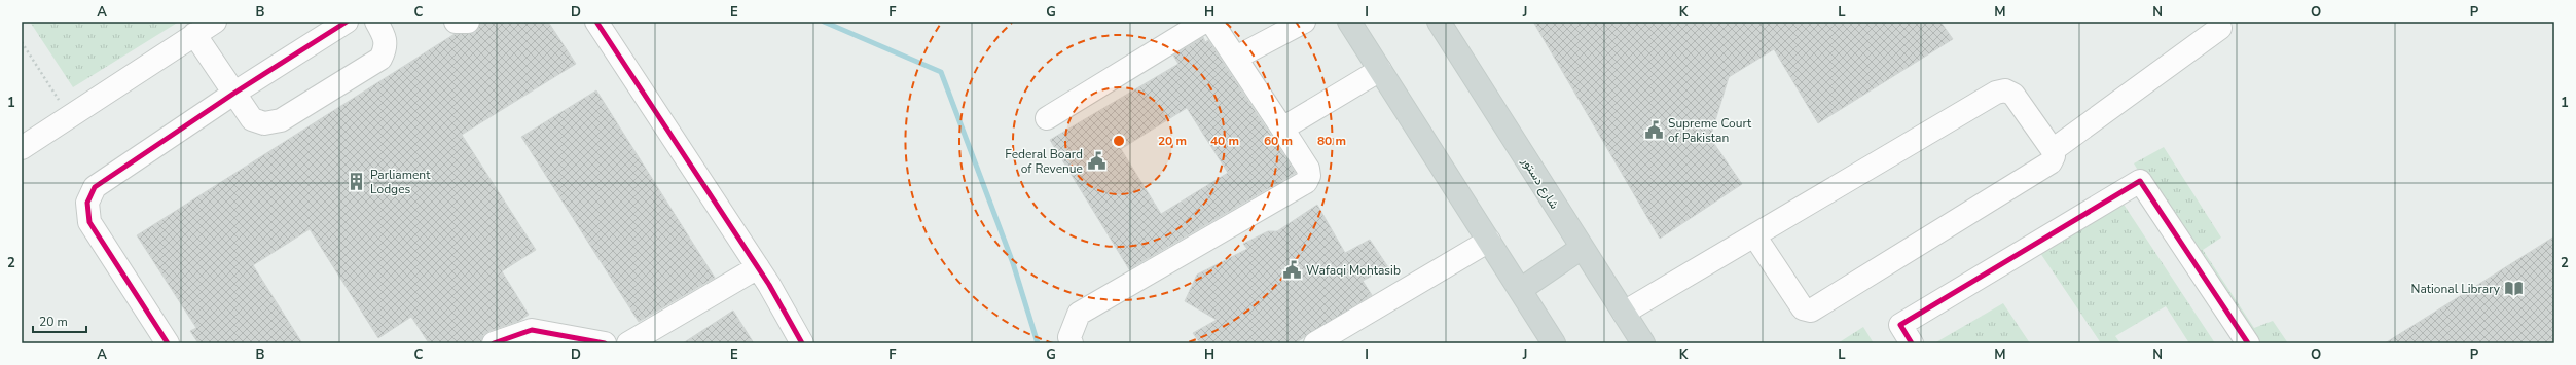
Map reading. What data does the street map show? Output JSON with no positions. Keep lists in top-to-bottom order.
{
  "streets": {
    "main road": ["شارع دستور"]
  },
  "places": {
    "public building": ["Supreme Court of Pakistan", "Federal Board of Revenue", "Wafaqi Mohtasib"],
    "building": ["Parliament Lodges"],
    "library": ["National Library"]
  },
  "scale_bar": "20 m",
  "grid": {
    "columns": [
      "A",
      "B",
      "C",
      "D",
      "E",
      "F",
      "G",
      "H",
      "I",
      "J",
      "K",
      "L",
      "M",
      "N",
      "O",
      "P"
    ],
    "rows": ["1", "2"]
  },
  "rings": [
    "20 m",
    "40 m",
    "60 m",
    "80 m"
  ]
}
